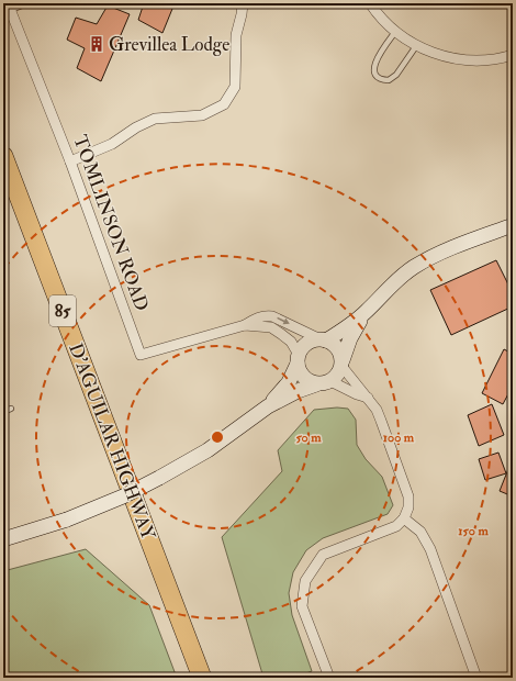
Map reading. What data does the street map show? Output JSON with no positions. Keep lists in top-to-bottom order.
{
  "streets": {
    "highway": ["85", "D'AGUILAR HIGHWAY"],
    "street": ["TOMLINSON ROAD"]
  },
  "places": {
    "building": ["Grevillea Lodge"]
  },
  "rings": ["50 m", "100 m", "150 m"]
}
